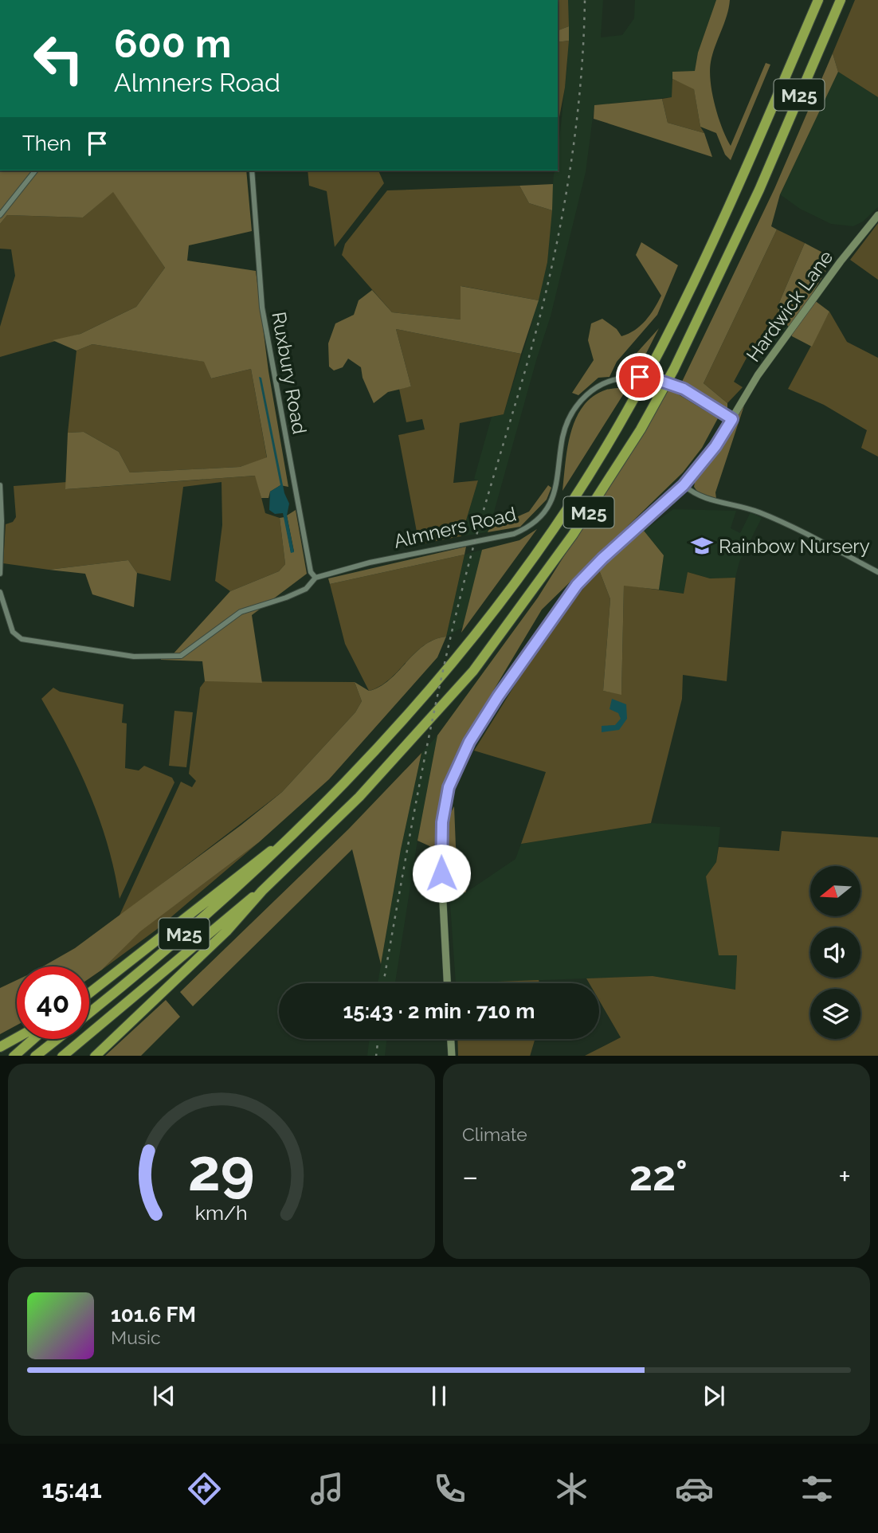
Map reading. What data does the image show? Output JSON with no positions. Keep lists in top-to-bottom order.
{
  "streets": {
    "highway": ["M25"],
    "street": ["Hardwick Lane", "Ruxbury Road", "Almners Road"]
  },
  "crossings": [
    ["Hardwick Lane", "Almners Road"],
    ["Ruxbury Road", "Almners Road"]
  ],
  "places": {
    "school or university": ["Rainbow Nursery"]
  },
  "north": "left",
  "page": {
    "turn": ["600 m", "Almners Road"],
    "then": "Then",
    "limit": "40",
    "trip": "15:43 · 2 min · 710 m",
    "tile": "Climate",
    "heat": ["−", "22°", "+"],
    "song": ["101.6 FM", "Music"],
    "tabs": "15:41",
    "gauge": ["29", "km/h"]
  }
}
